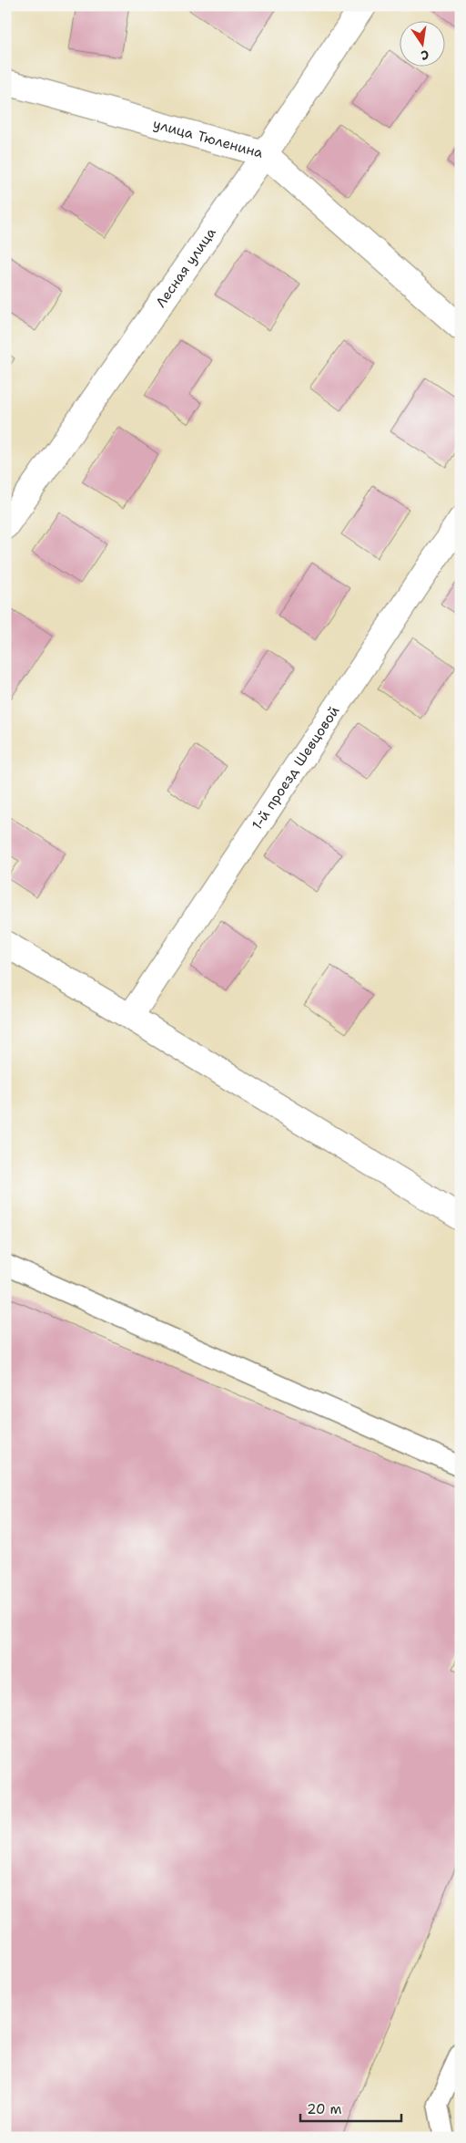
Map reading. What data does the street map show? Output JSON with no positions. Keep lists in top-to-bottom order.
{
  "streets": {
    "street": ["улица Тюленина", "Лесная улица", "1-й проезд Шевцовой"]
  },
  "crossings": [
    ["улица Тюленина", "Лесная улица"]
  ],
  "scale_bar": "20 m",
  "north": "bottom"
}
